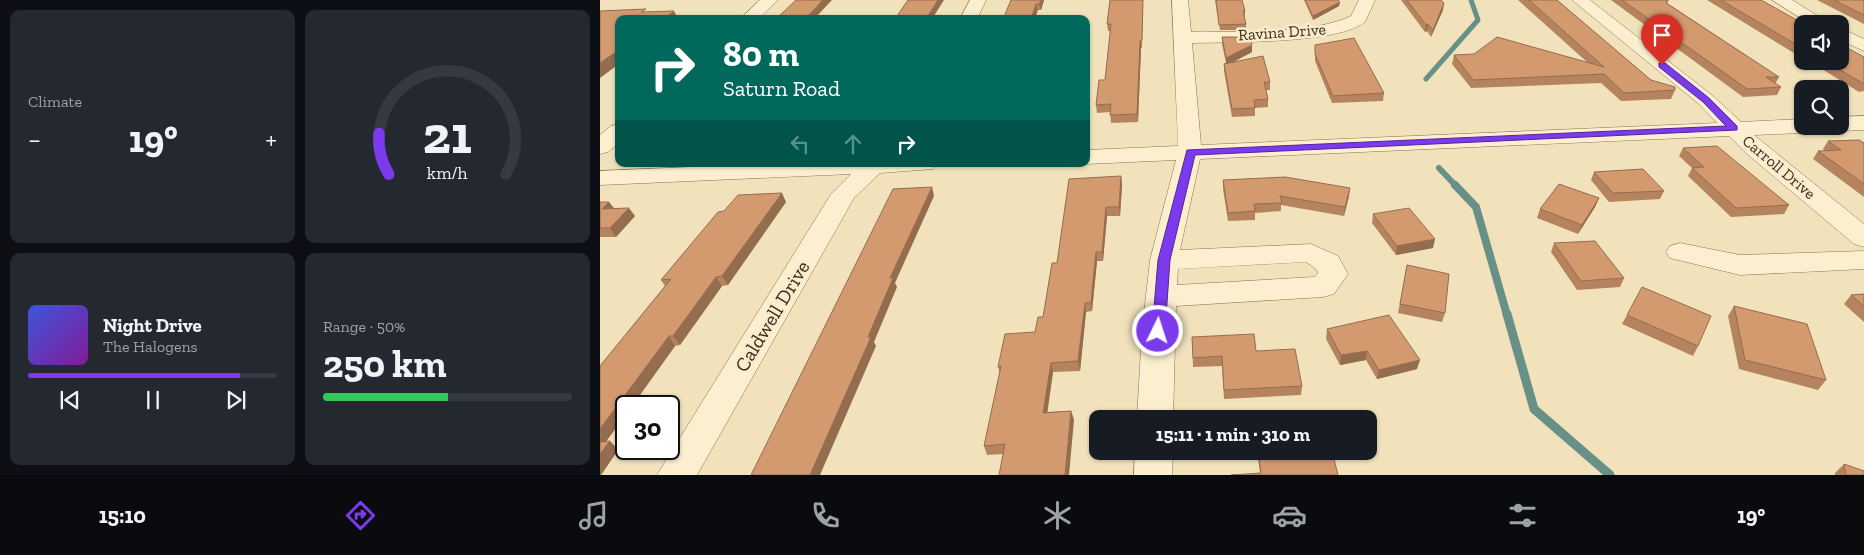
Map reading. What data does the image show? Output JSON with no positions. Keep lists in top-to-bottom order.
{
  "streets": {
    "street": ["Ravina Drive", "Carroll Drive", "Caldwell Drive"]
  },
  "page": {
    "tile": [
      "Climate",
      ["Range · 50%", "250 km"]
    ],
    "turn": ["80 m", "Saturn Road"],
    "heat": ["−", "19°", "+"],
    "song": ["Night Drive", "The Halogens"],
    "limit": "30",
    "trip": "15:11 · 1 min · 310 m",
    "tabs": ["15:10", "19°"],
    "gauge": ["21", "km/h"]
  }
}
